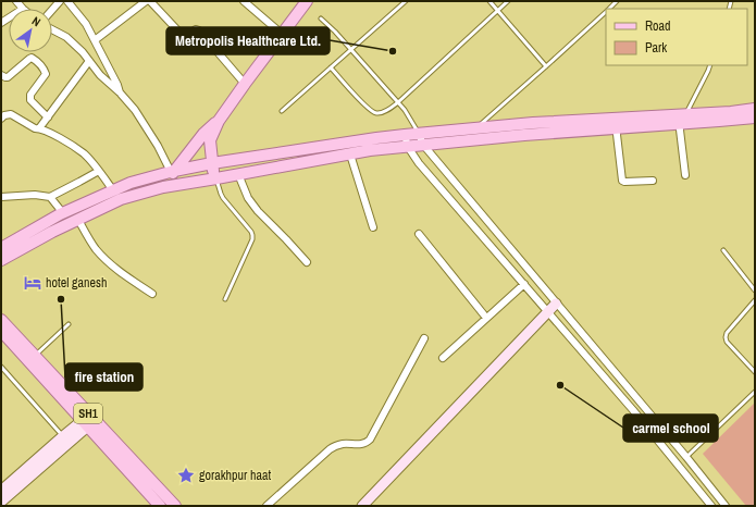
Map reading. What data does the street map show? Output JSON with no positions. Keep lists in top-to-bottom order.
{
  "streets": {
    "main road": ["SH1"]
  },
  "places": {
    "other": ["Metropolis Healthcare Ltd.", "fire station", "carmel school"],
    "hotel": ["hotel ganesh"],
    "place": ["gorakhpur haat"]
  },
  "legend": ["Road", "Park"],
  "north": "top right"
}
